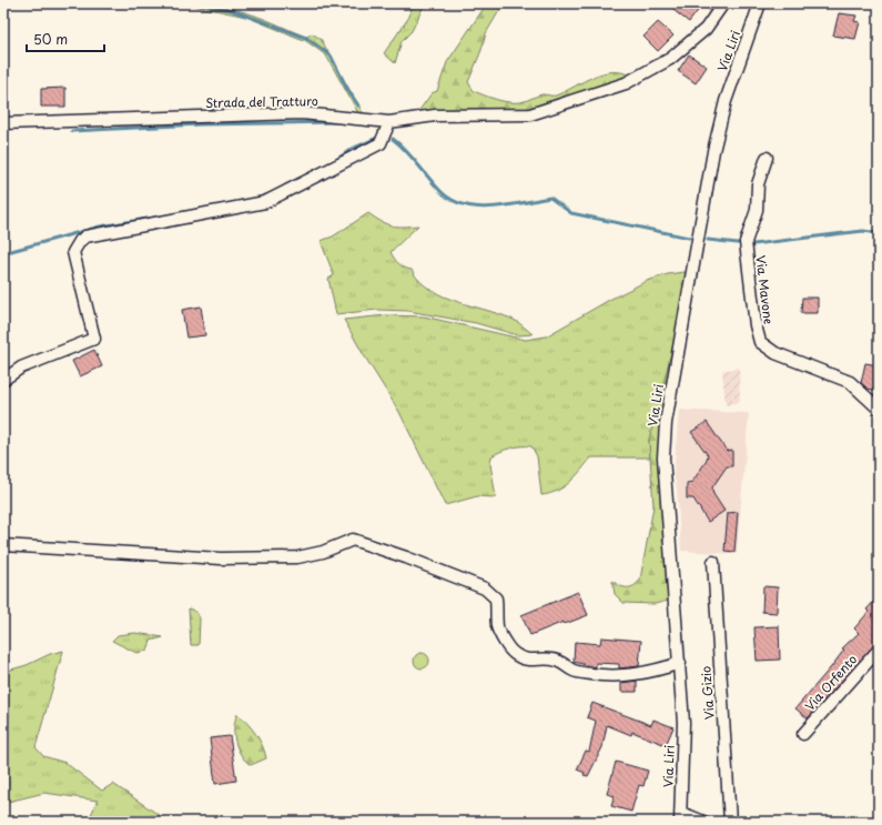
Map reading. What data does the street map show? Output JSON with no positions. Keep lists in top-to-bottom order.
{
  "streets": {
    "street": [
      "Via Liri",
      "Strada del Tratturo",
      "Via Mavone",
      "Via Orfento",
      "Via Gizio"
    ]
  },
  "scale_bar": "50 m"
}
